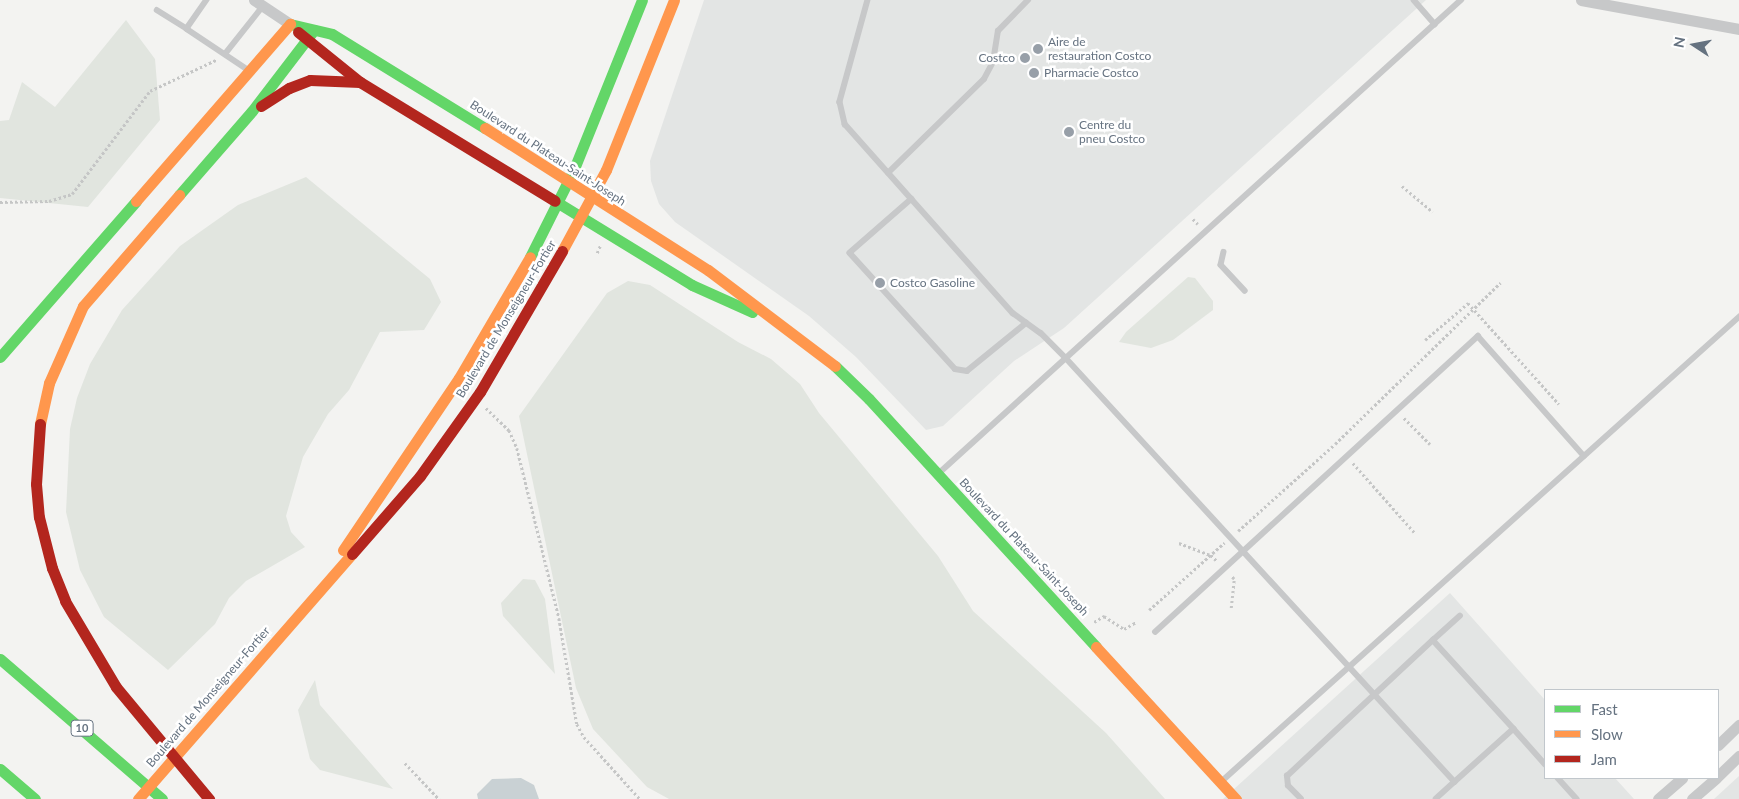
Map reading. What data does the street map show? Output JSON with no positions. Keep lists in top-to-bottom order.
{
  "streets": {
    "main road": ["Boulevard du Plateau-Saint-Joseph", "Boulevard de Monseigneur-Fortier", "10"]
  },
  "crossings": [
    ["Boulevard du Plateau-Saint-Joseph", "Boulevard de Monseigneur-Fortier"]
  ],
  "places": [
    "Aire de restauration Costco",
    "Costco",
    "Pharmacie Costco",
    "Centre du pneu Costco",
    "Costco Gasoline"
  ],
  "legend": ["Fast", "Slow", "Jam"],
  "north": "left"
}
